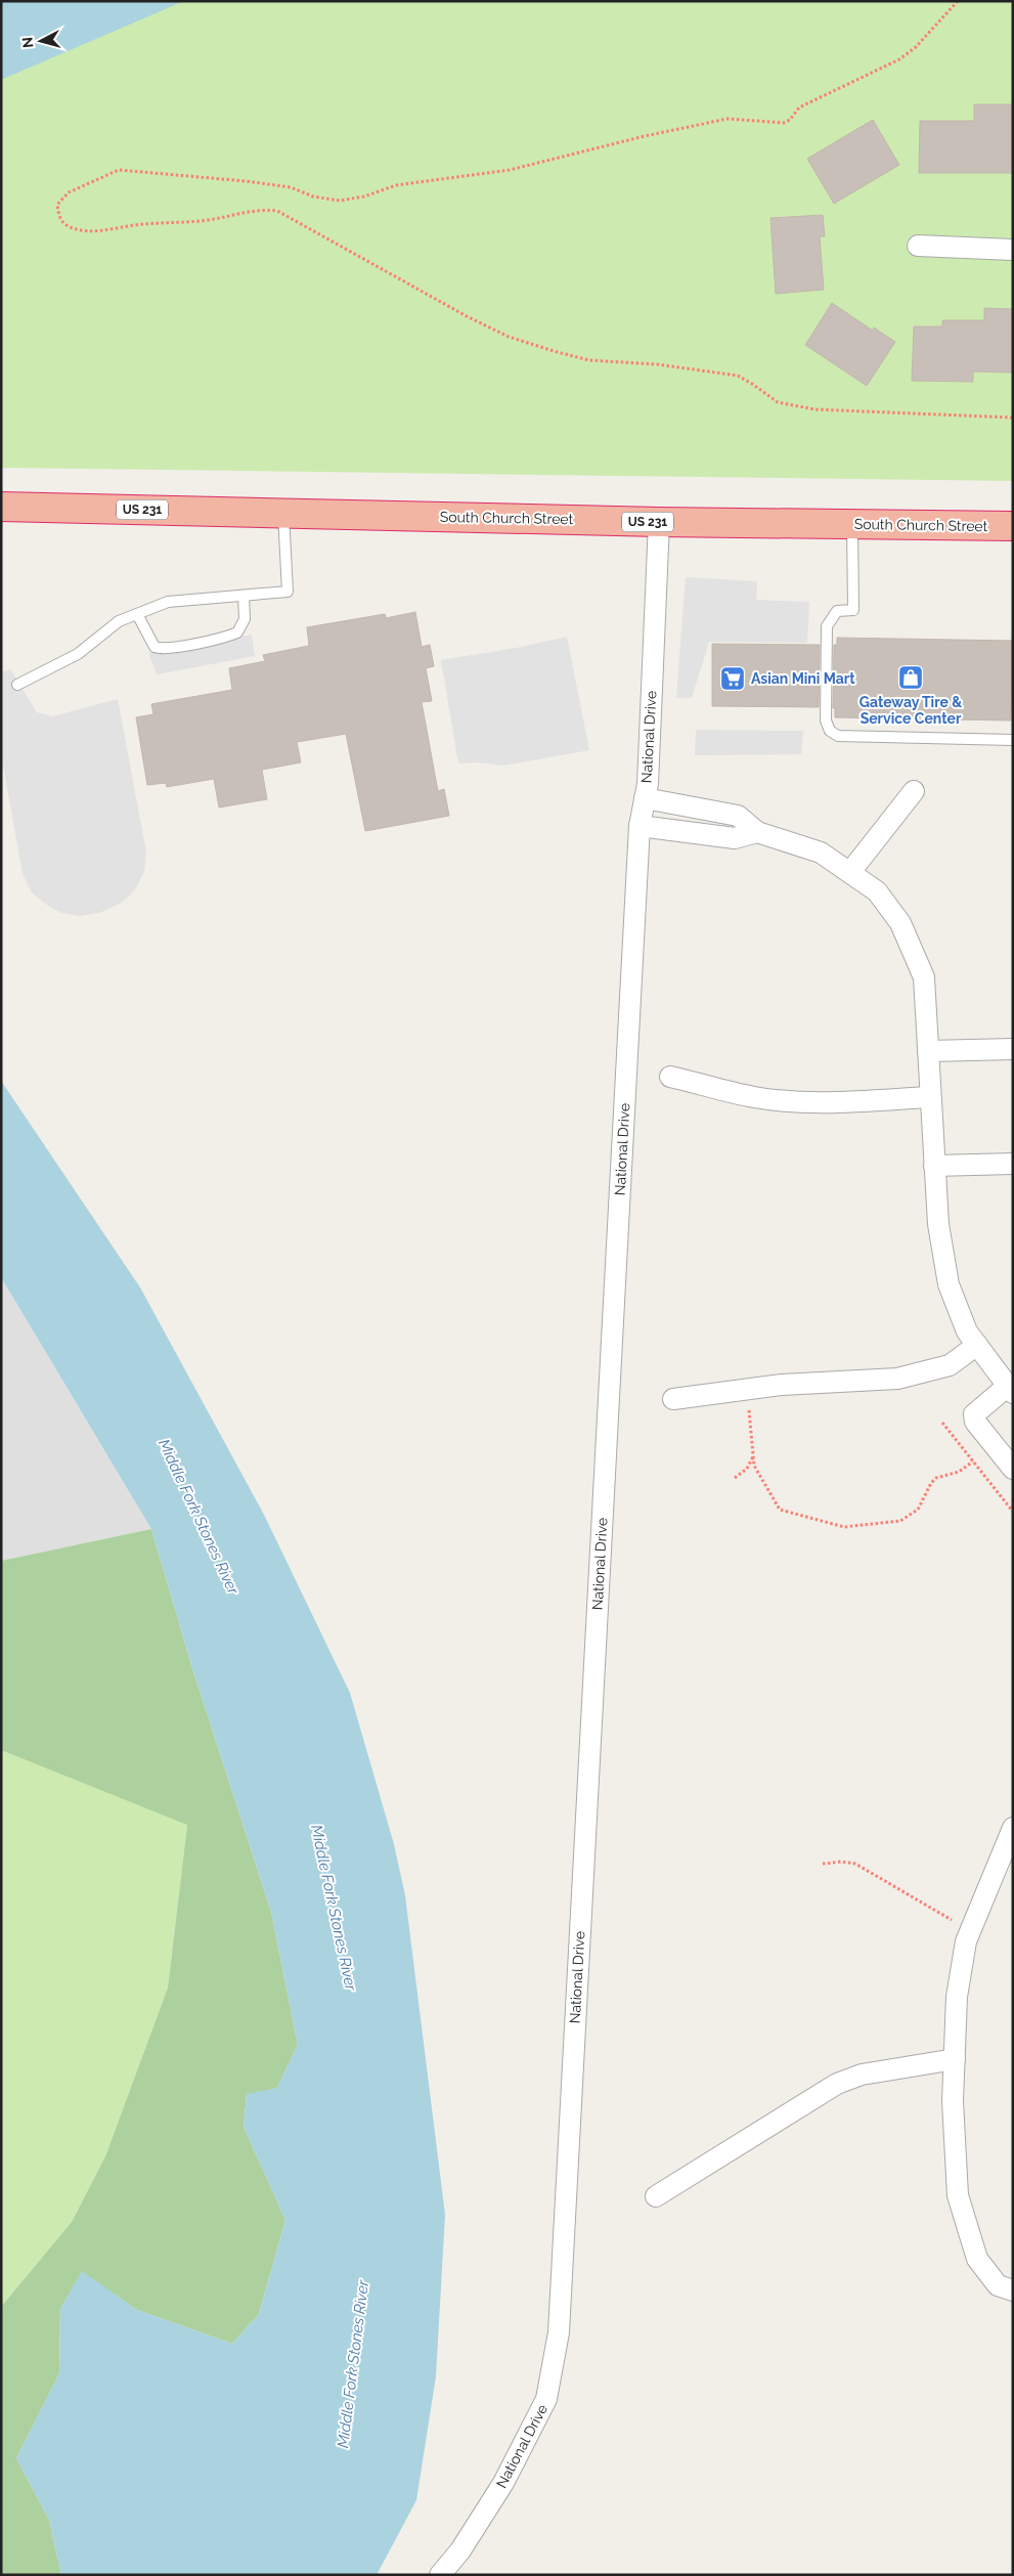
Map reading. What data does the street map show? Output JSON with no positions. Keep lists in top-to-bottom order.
{
  "streets": {
    "highway": ["US 231", "South Church Street"],
    "street": ["National Drive"]
  },
  "crossings": [
    ["South Church Street", "National Drive"]
  ],
  "water": ["Middle Fork Stones River"],
  "places": {
    "shop": ["Gateway Tire & Service Center"],
    "supermarket": ["Asian Mini Mart"]
  },
  "north": "left"
}
